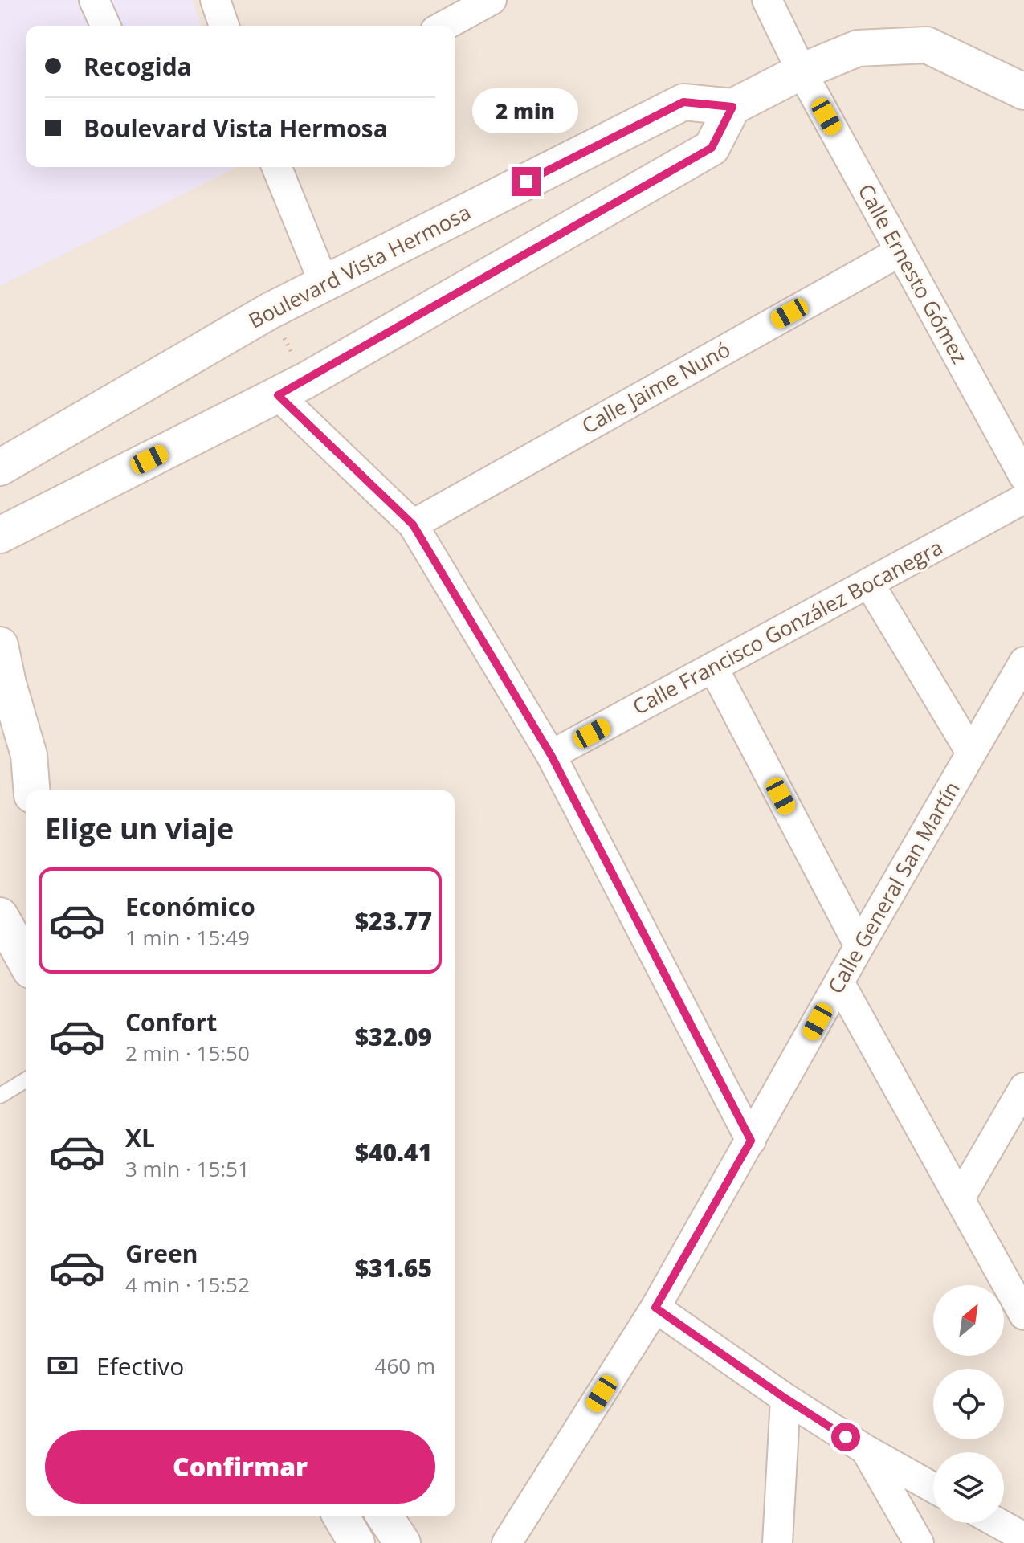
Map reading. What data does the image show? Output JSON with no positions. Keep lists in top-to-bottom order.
{
  "streets": {
    "street": [
      "Boulevard Vista Hermosa",
      "Calle Ernesto Gómez",
      "Calle Jaime Nunó",
      "Calle Francisco González Bocanegra",
      "Calle General San Martín"
    ]
  },
  "crossings": [
    ["Calle Ernesto Gómez", "Calle Jaime Nunó"]
  ],
  "north": "top right",
  "page": {
    "banner": ["Recogida", "Boulevard Vista Hermosa"],
    "bubble": "2 min",
    "heading": "Elige un viaje",
    "list": [
      {
        "name": "Económico",
        "note": "1 min · 15:49",
        "value": "$23.77"
      },
      {
        "name": "Confort",
        "note": "2 min · 15:50",
        "value": "$32.09"
      },
      {
        "name": "XL",
        "note": "3 min · 15:51",
        "value": "$40.41"
      },
      {
        "name": "Green",
        "note": "4 min · 15:52",
        "value": "$31.65"
      }
    ],
    "pay": ["Efectivo", "460 m"],
    "buttons": "Confirmar"
  }
}
